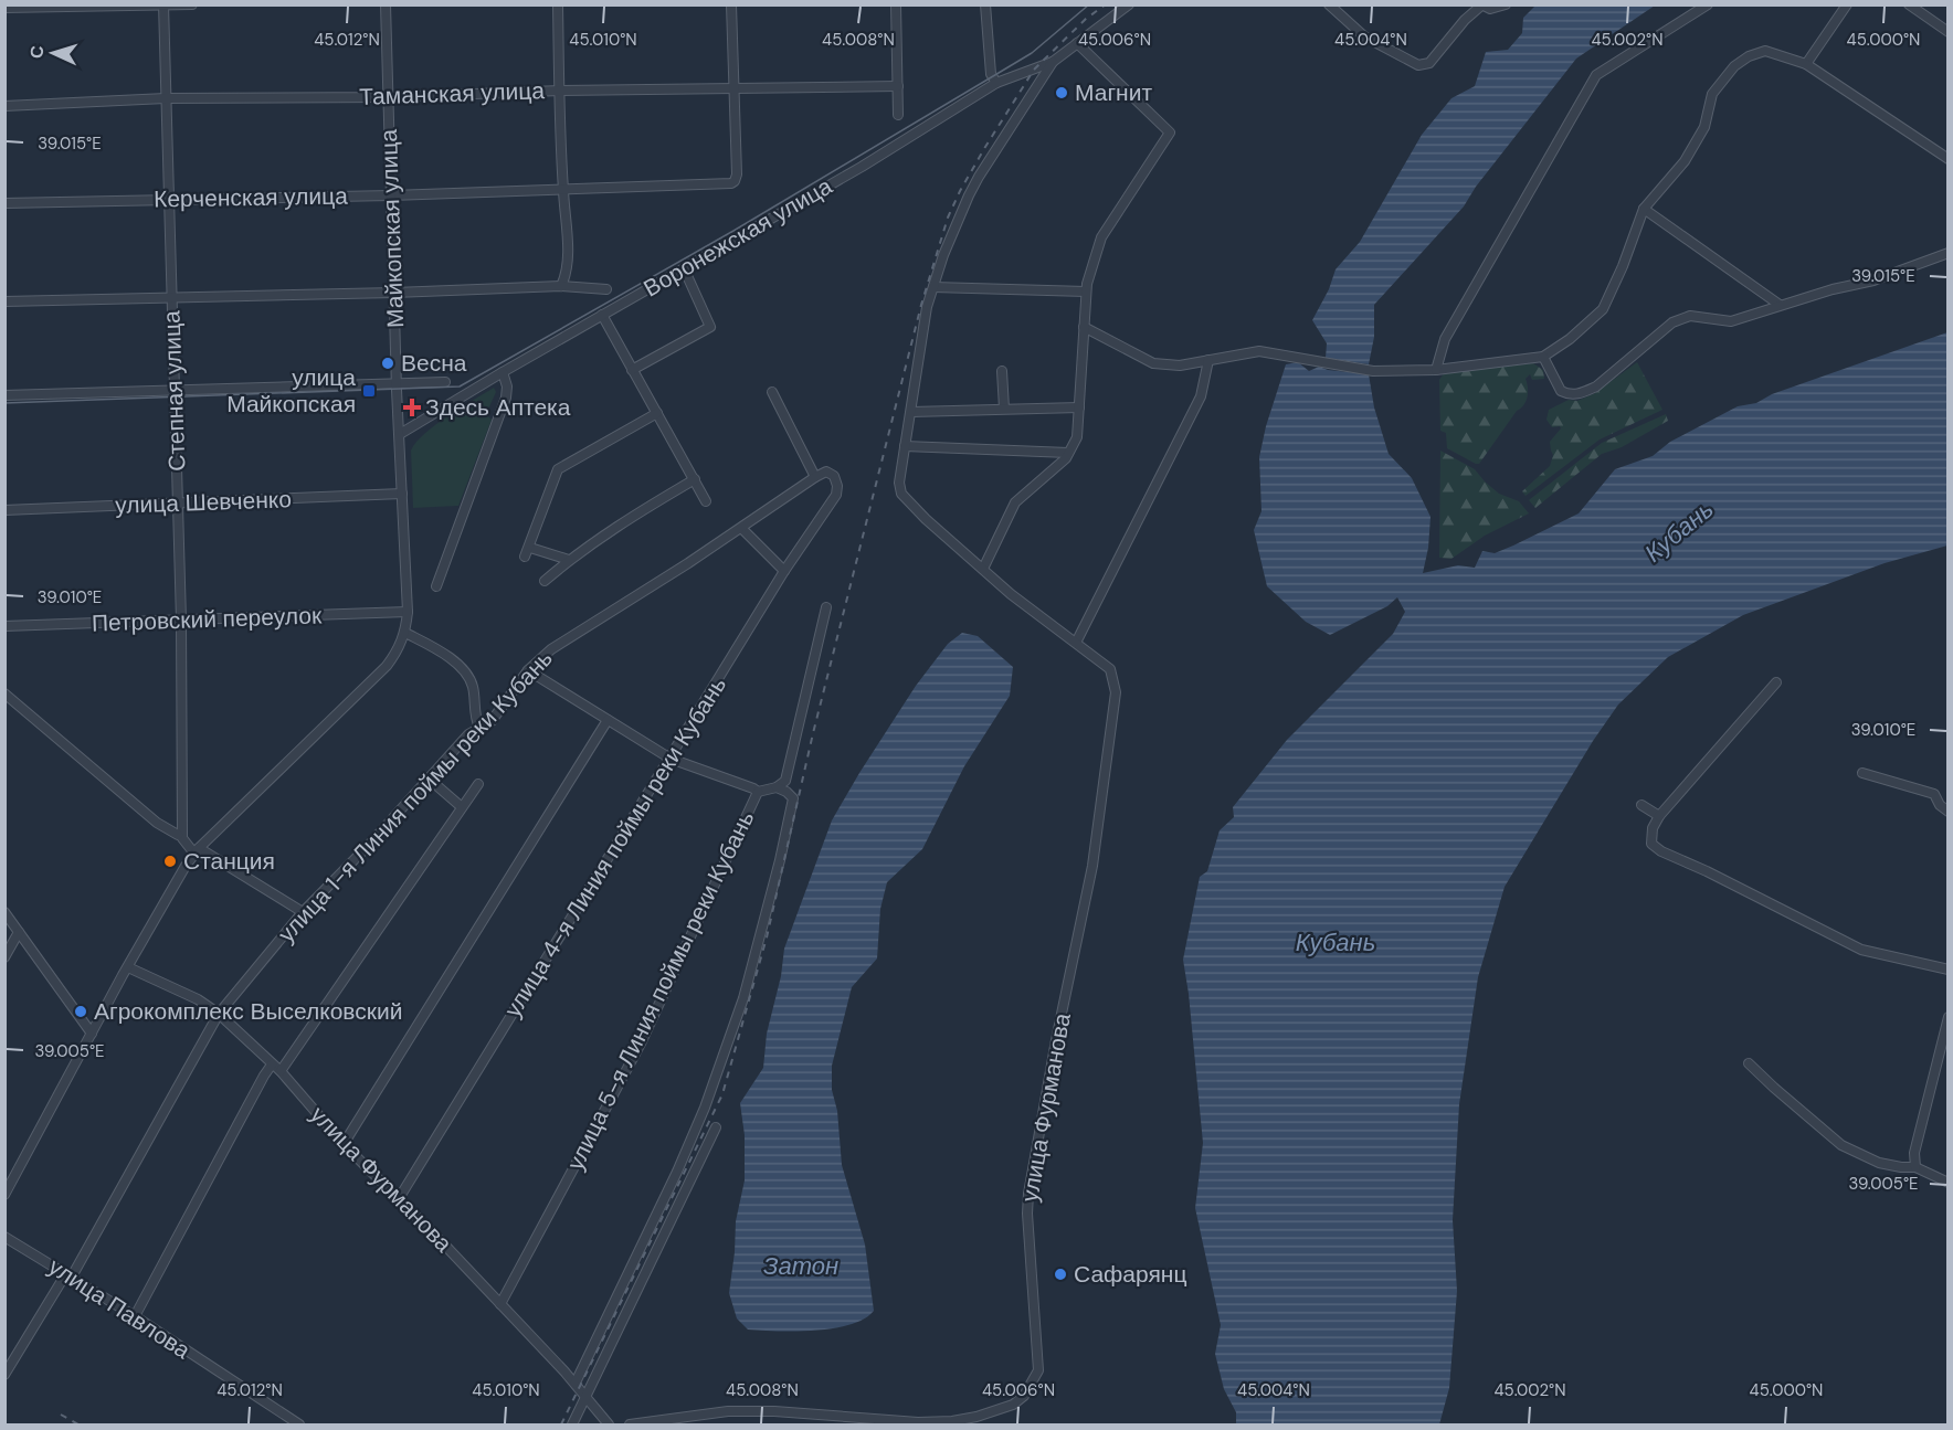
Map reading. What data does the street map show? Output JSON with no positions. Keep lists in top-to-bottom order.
{
  "streets": {
    "street": [
      "Таманская улица",
      "Керченская улица",
      "Майкопская улица",
      "Воронежская улица",
      "Степная улица",
      "улица Шевченко",
      "Петровский переулок",
      "улица 1-я Линия поймы реки Кубань",
      "улица 4-я Линия поймы реки Кубань",
      "улица 5-я Линия поймы реки Кубань",
      "улица Фурманова",
      "улица Павлова"
    ]
  },
  "crossings": [
    ["Таманская улица", "Керченская улица"],
    ["Таманская улица", "Майкопская улица"],
    ["Таманская улица", "Степная улица"],
    ["Керченская улица", "Майкопская улица"],
    ["Керченская улица", "Степная улица"],
    ["Майкопская улица", "Воронежская улица"],
    ["Майкопская улица", "улица Шевченко"],
    ["Майкопская улица", "Петровский переулок"],
    ["Воронежская улица", "улица Фурманова"],
    ["Степная улица", "улица Шевченко"],
    ["Степная улица", "Петровский переулок"],
    ["улица 1-я Линия поймы реки Кубань", "улица 4-я Линия поймы реки Кубань"],
    ["улица 1-я Линия поймы реки Кубань", "улица Фурманова"],
    ["улица 1-я Линия поймы реки Кубань", "улица Павлова"],
    ["улица 4-я Линия поймы реки Кубань", "улица Фурманова"],
    ["улица 5-я Линия поймы реки Кубань", "улица Фурманова"]
  ],
  "water": ["Кубань", "Затон"],
  "places": {
    "other": [
      "Магнит",
      "Весна",
      "Станция",
      "Агрокомплекс Выселковский",
      "Сафарянц"
    ],
    "transit": ["улица Майкопская"],
    "health": ["Здесь Аптека"]
  },
  "north": "left",
  "coordinates": [
    "45.012°N",
    "45.010°N",
    "45.008°N",
    "45.006°N",
    "45.004°N",
    "45.002°N",
    "45.000°N",
    "39.015°E",
    "39.010°E",
    "39.005°E"
  ]
}
